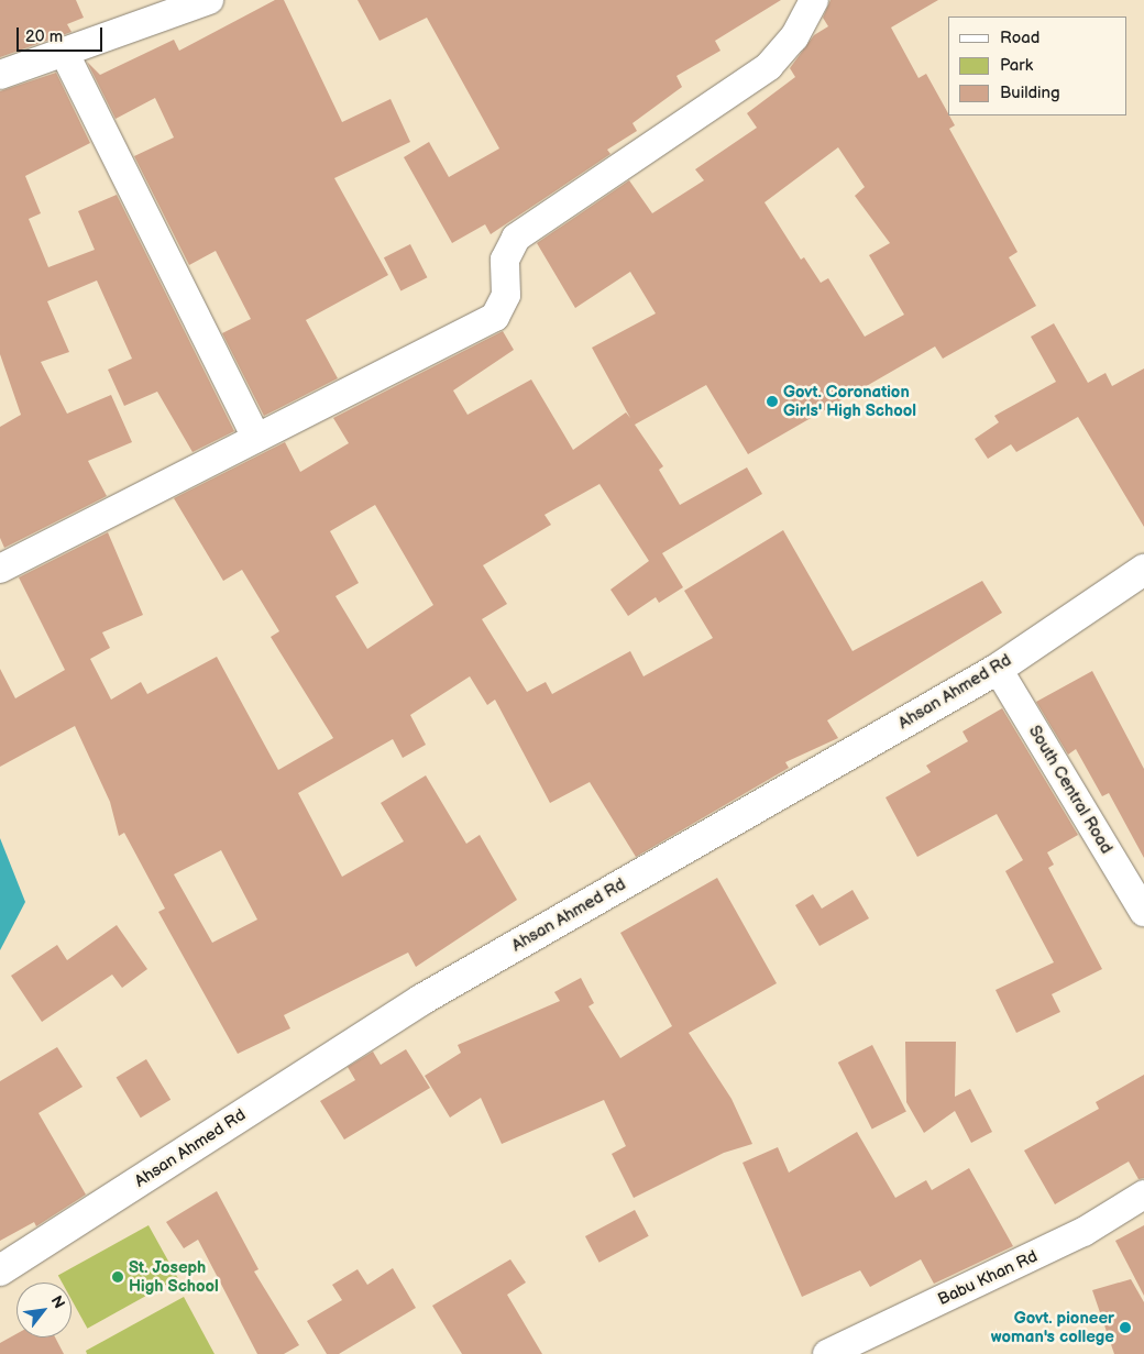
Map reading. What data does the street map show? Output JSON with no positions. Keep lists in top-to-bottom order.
{
  "streets": {
    "main road": ["Ahsan Ahmed Rd"],
    "street": ["South Central Road", "Babu Khan Rd"]
  },
  "crossings": [
    ["Ahsan Ahmed Rd", "South Central Road"]
  ],
  "places": ["Govt. Coronation Girls' High School", "St. Joseph High School", "Govt. pioneer woman's college"],
  "legend": ["Road", "Park", "Building"],
  "scale_bar": "20 m",
  "north": "top right"
}
